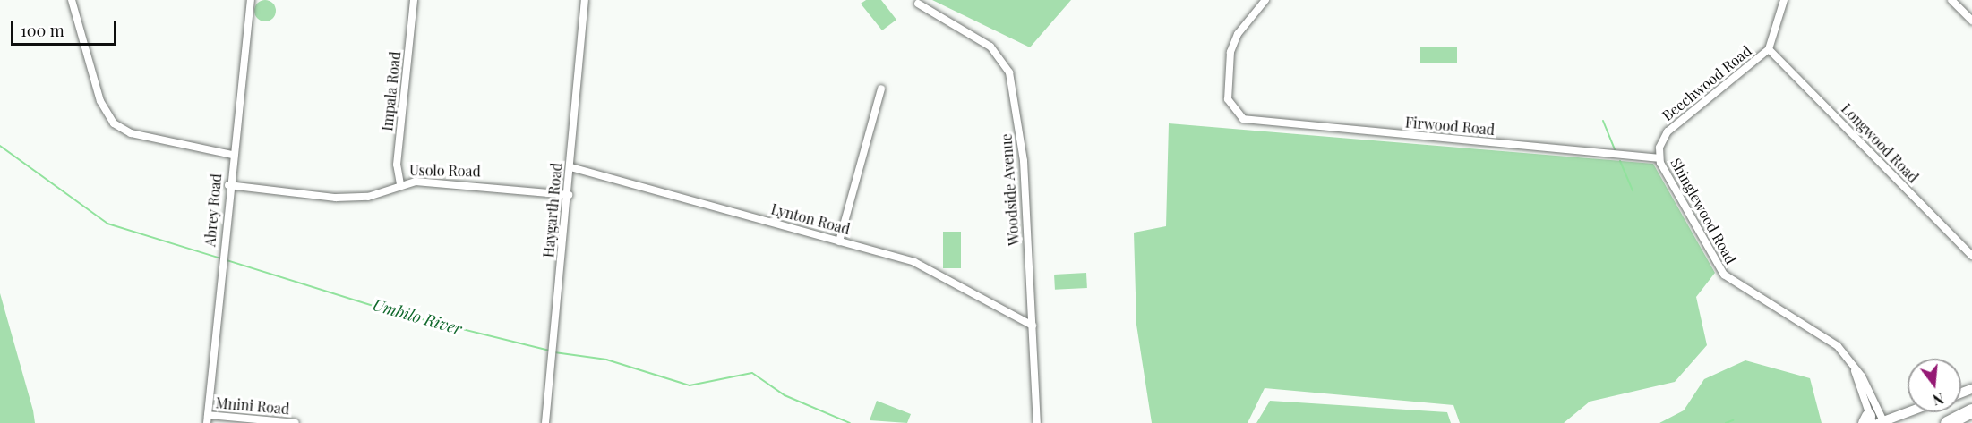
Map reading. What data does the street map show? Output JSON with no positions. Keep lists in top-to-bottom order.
{
  "streets": {
    "street": [
      "Beechwood Road",
      "Impala Road",
      "Firwood Road",
      "Longwood Road",
      "Usolo Road",
      "Woodside Avenue",
      "Abrey Road",
      "Haygarth Road",
      "Shinglewood Road",
      "Lynton Road",
      "Mnini Road"
    ]
  },
  "crossings": [
    ["Beechwood Road", "Firwood Road"],
    ["Beechwood Road", "Longwood Road"],
    ["Beechwood Road", "Shinglewood Road"],
    ["Impala Road", "Usolo Road"],
    ["Firwood Road", "Shinglewood Road"],
    ["Usolo Road", "Abrey Road"],
    ["Usolo Road", "Haygarth Road"],
    ["Woodside Avenue", "Lynton Road"],
    ["Abrey Road", "Mnini Road"],
    ["Haygarth Road", "Lynton Road"]
  ],
  "water": ["Umbilo River"],
  "scale_bar": "100 m",
  "north": "bottom"
}
